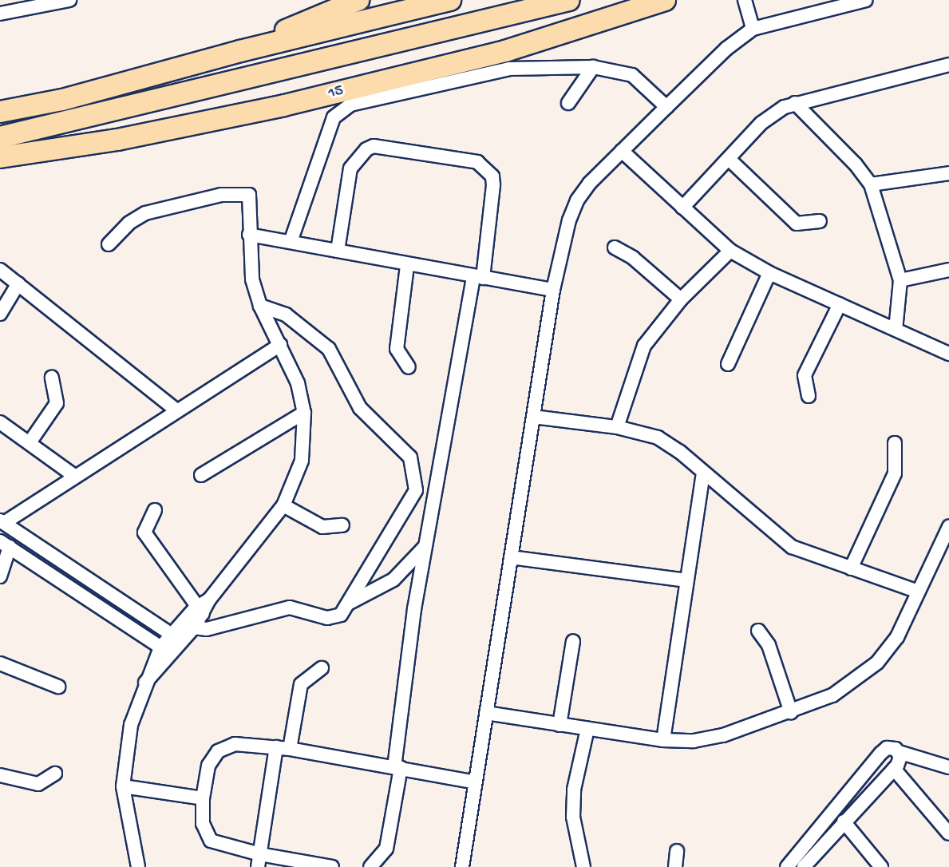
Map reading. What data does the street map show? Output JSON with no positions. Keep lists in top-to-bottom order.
{
  "streets": {
    "highway": ["15"]
  }
}
